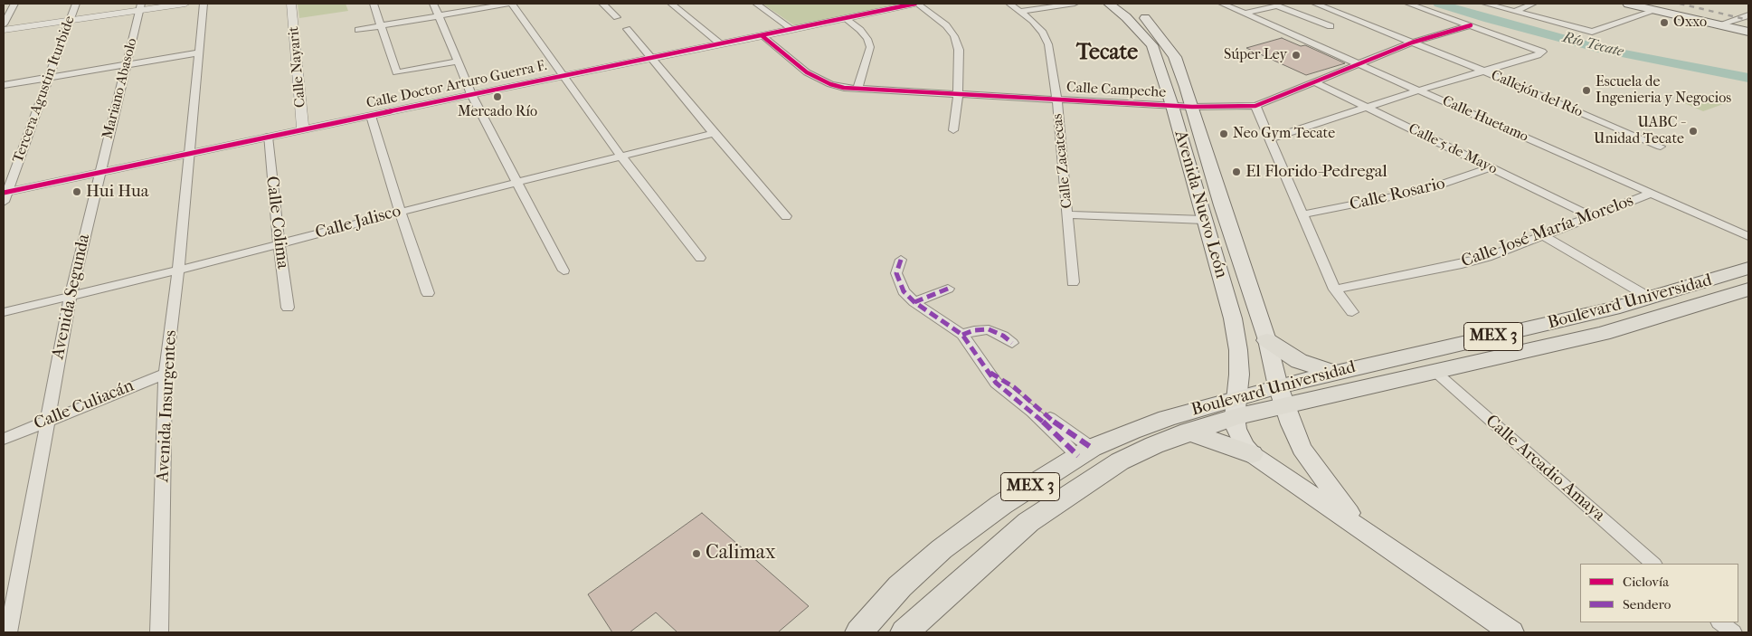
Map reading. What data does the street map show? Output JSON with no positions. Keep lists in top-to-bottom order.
{
  "streets": {
    "main road": ["Avenida Nuevo León", "Boulevard Universidad", "MEX 3"],
    "street": [
      "Calle Nayarit",
      "Calle Doctor Arturo Guerra F.",
      "Mariano Abasolo",
      "Tercera Agustin Iturbide",
      "Calle Campeche",
      "Callejón del Río",
      "Calle Huetamo",
      "Calle 5 de Mayo",
      "Calle Zacatecas",
      "Calle Rosario",
      "Calle Colima",
      "Calle Jalisco",
      "Calle José María Morelos",
      "Avenida Segunda",
      "Calle Culiacán",
      "Avenida Insurgentes",
      "Calle Arcadio Amaya"
    ]
  },
  "crossings": [
    ["Calle Nayarit", "Calle Doctor Arturo Guerra F."],
    ["Calle Doctor Arturo Guerra F.", "Mariano Abasolo"],
    ["Calle Doctor Arturo Guerra F.", "Tercera Agustin Iturbide"],
    ["Calle Doctor Arturo Guerra F.", "Calle Campeche"],
    ["Calle Doctor Arturo Guerra F.", "Calle Colima"],
    ["Calle Doctor Arturo Guerra F.", "Avenida Segunda"],
    ["Calle Doctor Arturo Guerra F.", "Avenida Insurgentes"],
    ["Mariano Abasolo", "Avenida Segunda"],
    ["Calle Campeche", "Callejón del Río"],
    ["Calle Campeche", "Calle Huetamo"],
    ["Calle Campeche", "Calle 5 de Mayo"],
    ["Calle Campeche", "Calle Zacatecas"],
    ["Calle Campeche", "Avenida Nuevo León"],
    ["Calle Huetamo", "Calle José María Morelos"],
    ["Calle 5 de Mayo", "Calle Rosario"],
    ["Calle 5 de Mayo", "Calle José María Morelos"],
    ["Avenida Nuevo León", "Boulevard Universidad"],
    ["Calle Colima", "Calle Jalisco"],
    ["Calle Jalisco", "Avenida Segunda"],
    ["Calle Jalisco", "Avenida Insurgentes"],
    ["Avenida Segunda", "Calle Culiacán"],
    ["Boulevard Universidad", "Calle Arcadio Amaya"],
    ["Calle Culiacán", "Avenida Insurgentes"]
  ],
  "districts": ["Tecate"],
  "water": ["Río Tecate"],
  "places": [
    "Oxxo",
    "Súper Ley",
    "Escuela de Ingenieria y Negocios",
    "Mercado Río",
    "UABC - Unidad Tecate",
    "Neo Gym Tecate",
    "El Florido-Pedregal",
    "Hui Hua",
    "Calimax"
  ],
  "legend": ["Ciclovía", "Sendero"]
}
